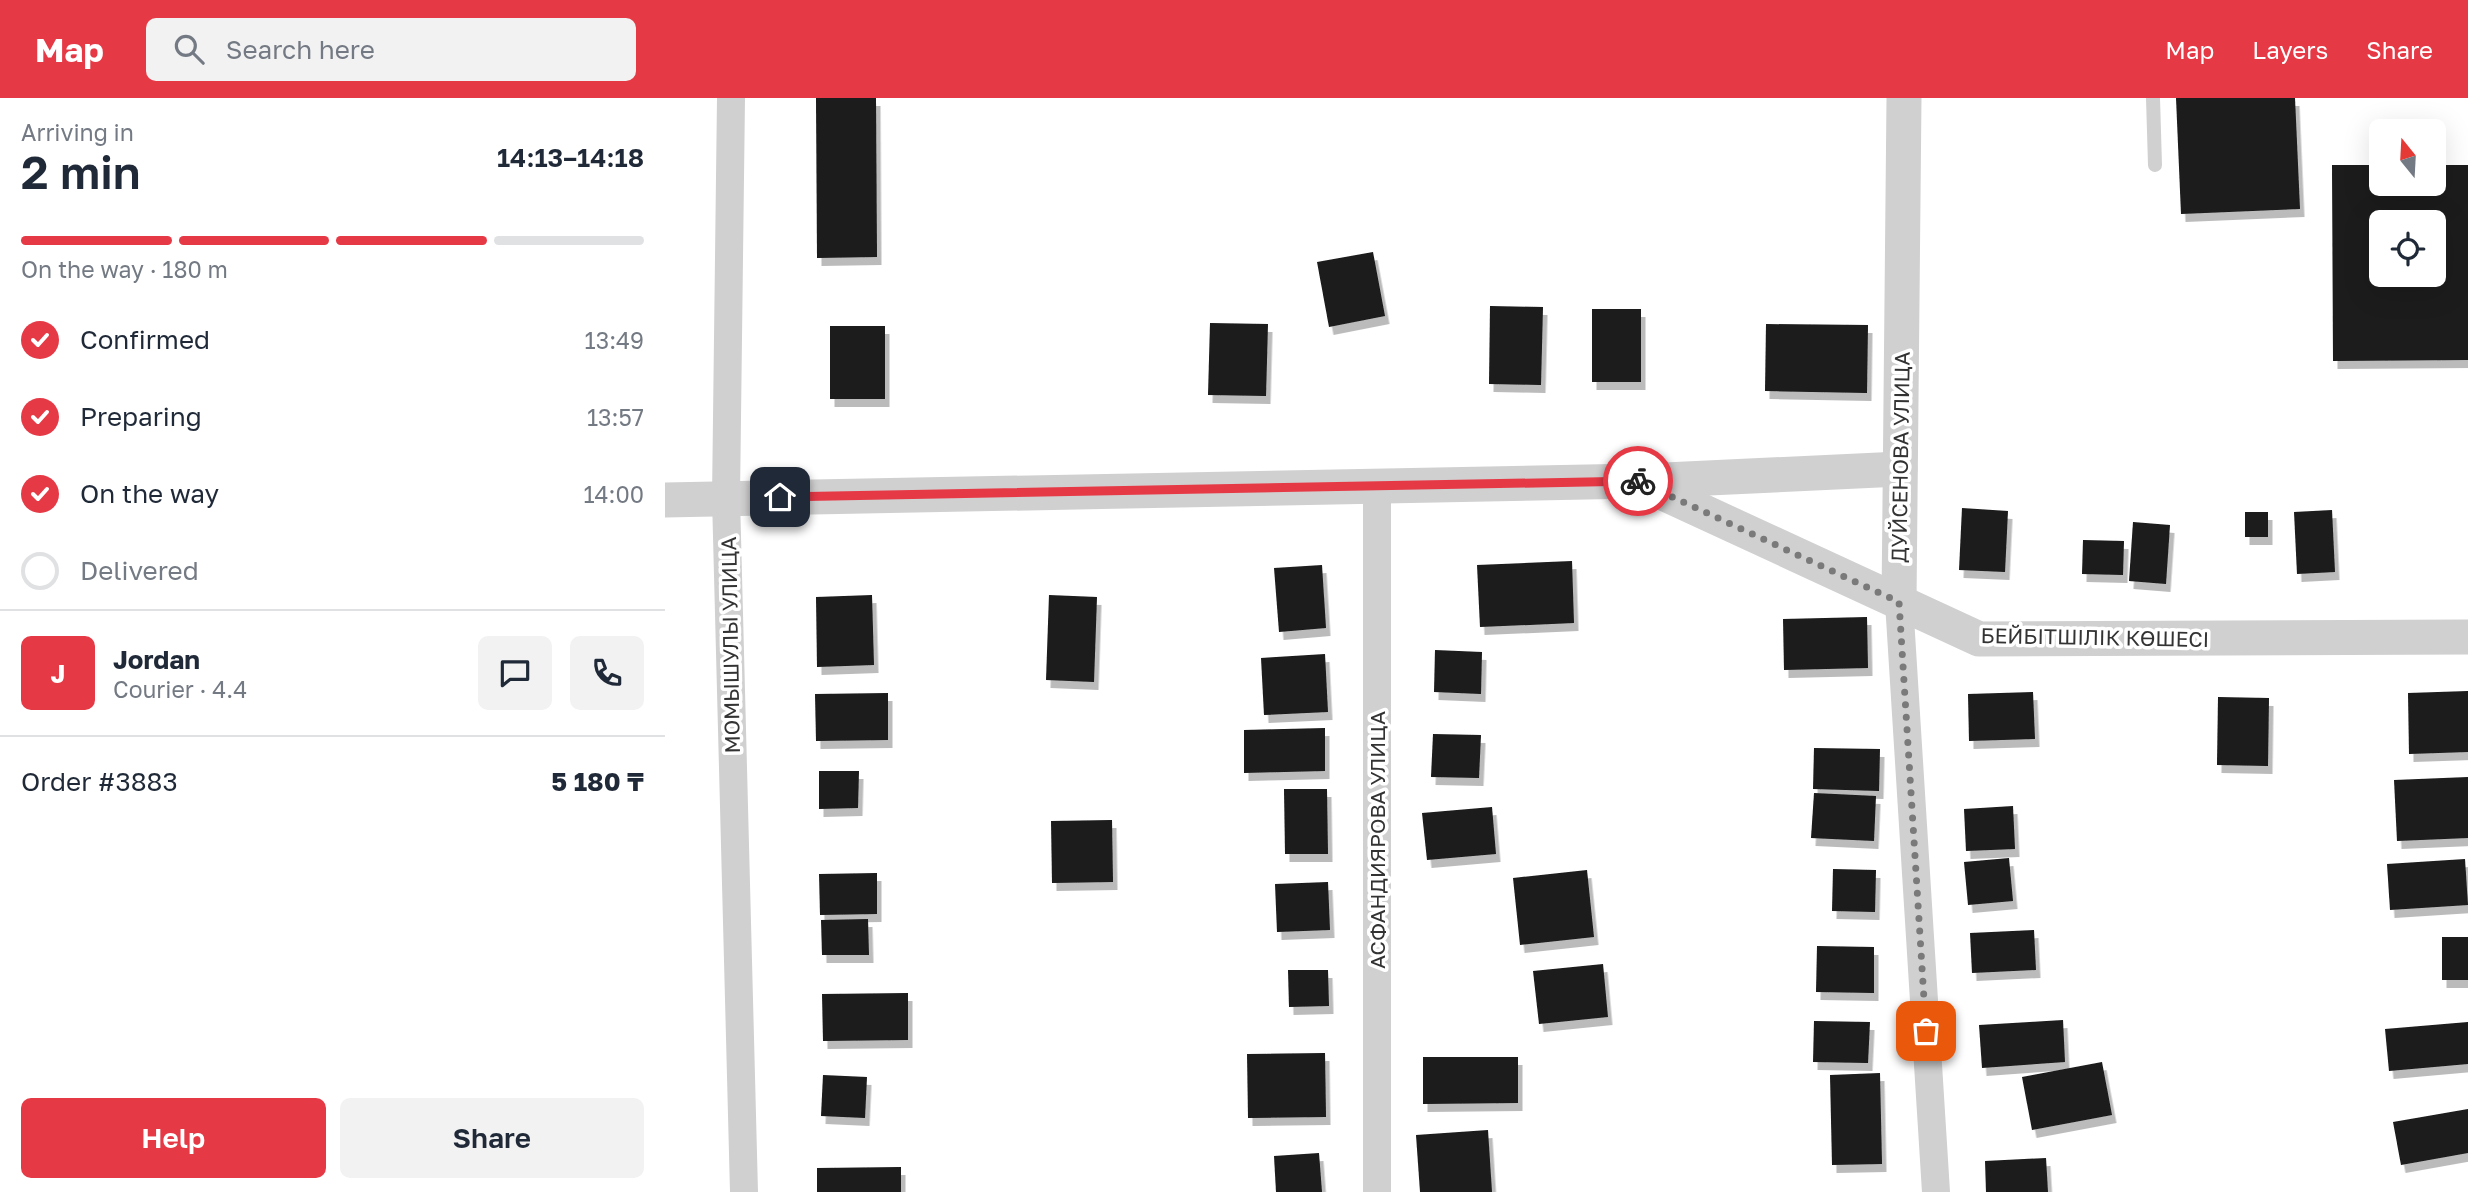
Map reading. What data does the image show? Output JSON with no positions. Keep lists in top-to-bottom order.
{
  "streets": {
    "street": [
      "ДУЙСЕНОВА УЛИЦА",
      "БЕЙБІТШІЛІК КӨШЕСІ",
      "МОМЫШУЛЫ УЛИЦА",
      "АСФАНДИЯРОВА УЛИЦА"
    ]
  },
  "crossings": [
    ["ДУЙСЕНОВА УЛИЦА", "БЕЙБІТШІЛІК КӨШЕСІ"],
    ["БЕЙБІТШІЛІК КӨШЕСІ", "МОМЫШУЛЫ УЛИЦА"],
    ["БЕЙБІТШІЛІК КӨШЕСІ", "АСФАНДИЯРОВА УЛИЦА"]
  ],
  "north": "top",
  "page": {
    "header": "Map",
    "search": "Search here",
    "nav": ["Map", "Layers", "Share"],
    "heading": ["2 min", "Arriving in", "14:13–14:18"],
    "panel": [
      "Jordan",
      "Courier · 4.4",
      "Order #3883",
      "5 180 ₸"
    ],
    "bar": "On the way · 180 m",
    "list": [
      ["Confirmed", "13:49"],
      ["Preparing", "13:57"],
      ["On the way", "14:00"],
      "Delivered"
    ],
    "round": "J",
    "buttons": ["Help", "Share"]
  }
}
